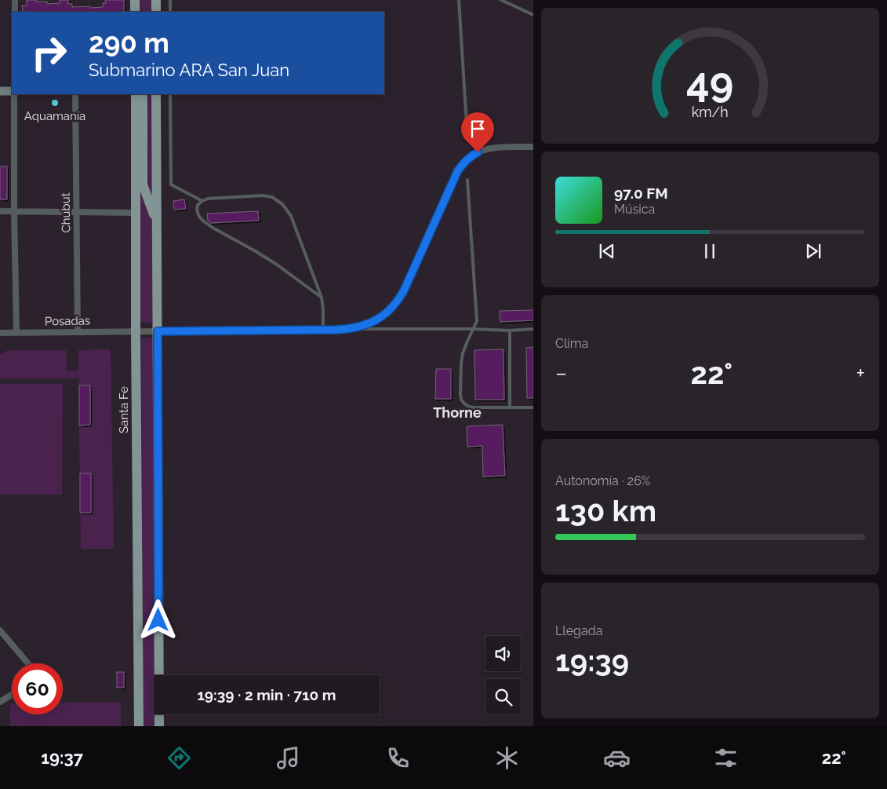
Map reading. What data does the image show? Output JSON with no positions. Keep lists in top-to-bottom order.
{
  "streets": {
    "main road": ["Santa Fe"],
    "street": ["Chubut", "Posadas"]
  },
  "crossings": [
    ["Chubut", "Posadas"],
    ["Posadas", "Santa Fe"]
  ],
  "districts": ["Thorne"],
  "places": ["Aquamanía"],
  "page": {
    "turn": ["290 m", "Submarino ARA San Juan"],
    "song": ["97.0 FM", "Música"],
    "tile": [
      "Clima",
      ["Autonomía · 26%", "130 km"],
      ["Llegada", "19:39"]
    ],
    "heat": ["−", "22°", "+"],
    "limit": "60",
    "trip": "19:39 · 2 min · 710 m",
    "tabs": ["19:37", "22°"],
    "gauge": ["49", "km/h"]
  }
}
